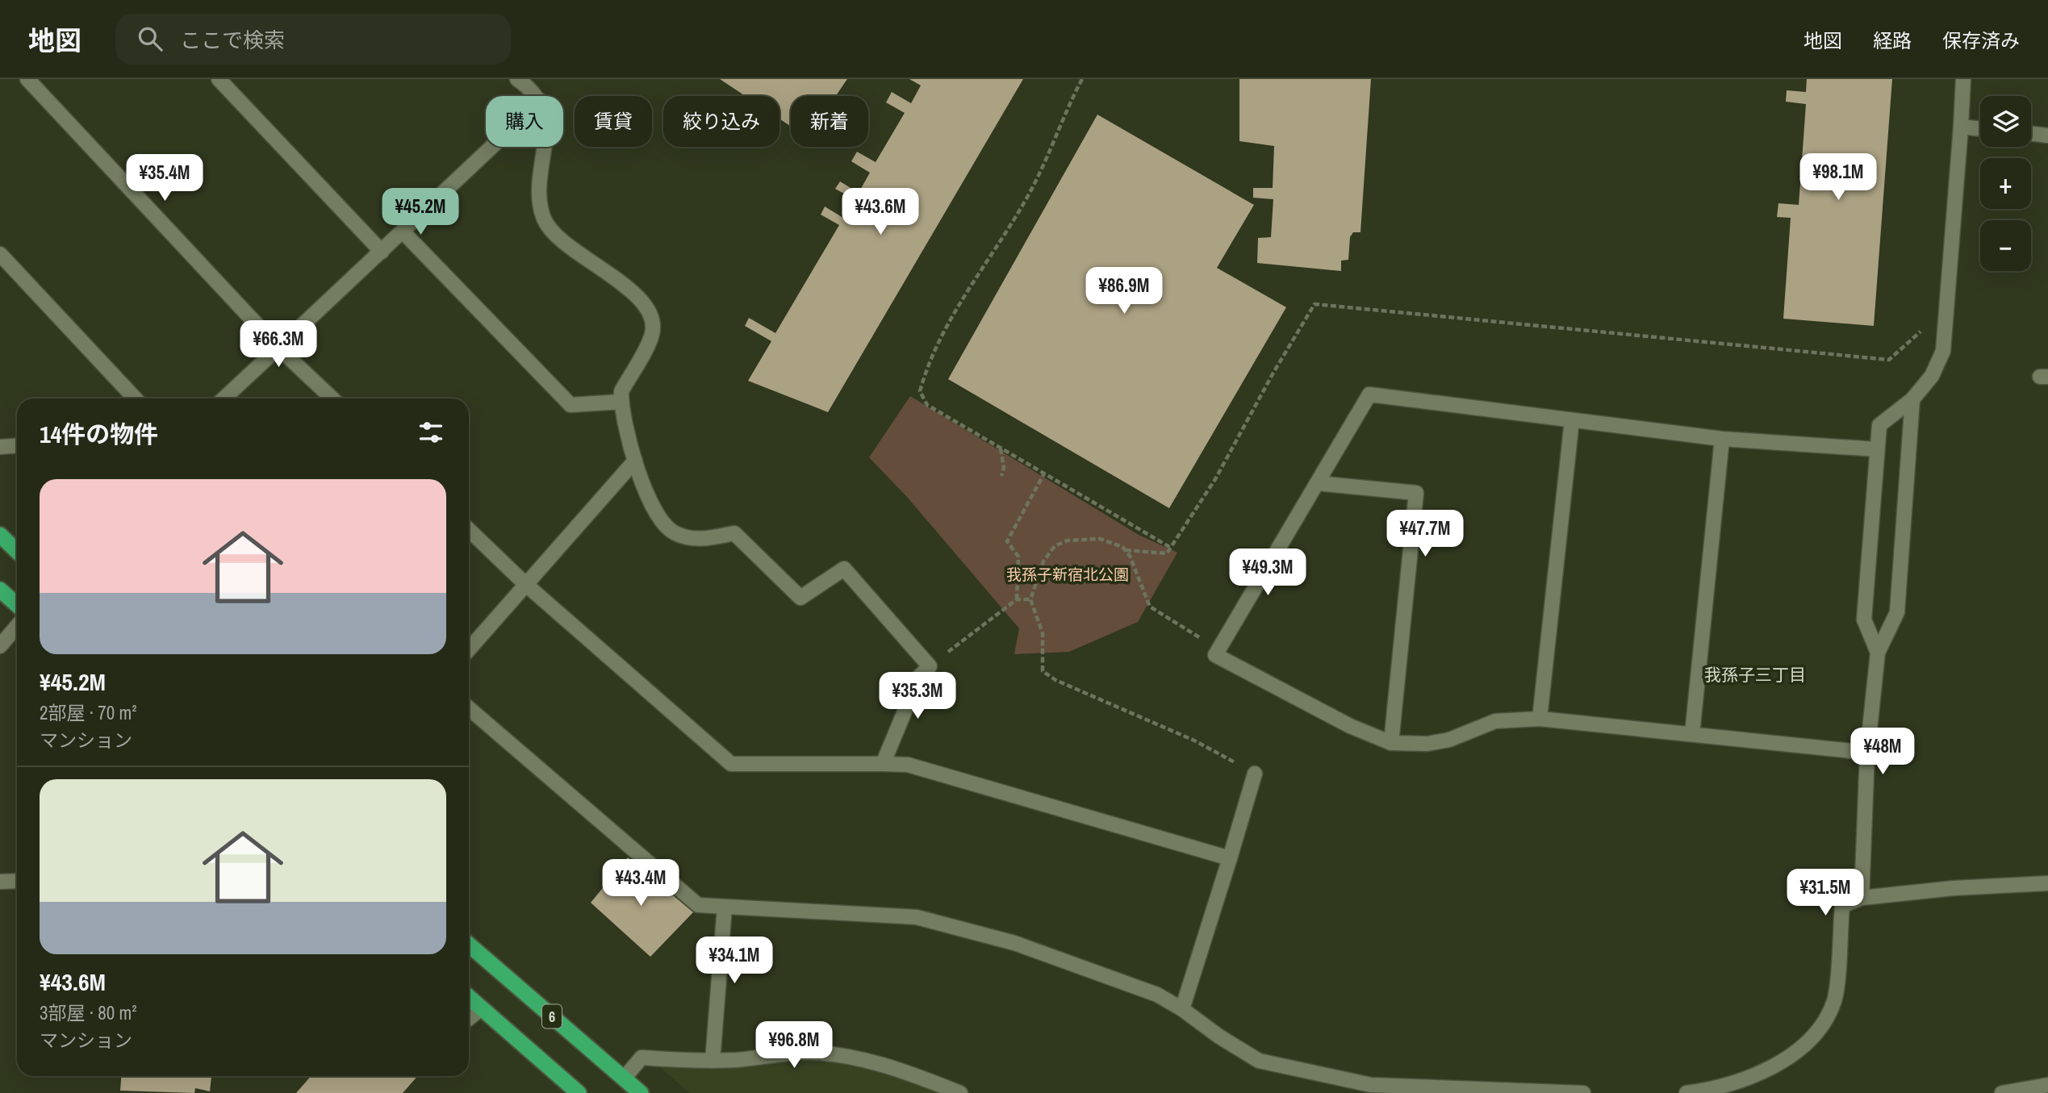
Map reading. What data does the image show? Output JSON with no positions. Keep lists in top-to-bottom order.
{
  "streets": {
    "highway": ["6"]
  },
  "districts": ["我孫子三丁目"],
  "parks": ["我孫子新宿北公園"],
  "page": {
    "header": "地図",
    "search": "ここで検索",
    "nav": ["地図", "経路", "保存済み"],
    "map_buttons": ["+", "−"],
    "chip": [
      "購入",
      "賃貸",
      "絞り込み",
      "新着"
    ],
    "price": [
      "¥98.1M",
      "¥35.4M",
      "¥45.2M",
      "¥43.6M",
      "¥86.9M",
      "¥66.3M",
      "¥47.7M",
      "¥49.3M",
      "¥35.3M",
      "¥48M",
      "¥43.4M",
      "¥31.5M",
      "¥34.1M",
      "¥96.8M"
    ],
    "heading": "14件の物件",
    "list": [
      {
        "name": "¥45.2M",
        "note": "2部屋 · 70 m² · マンション"
      },
      {
        "name": "¥43.6M",
        "note": "3部屋 · 80 m² · マンション"
      }
    ]
  }
}
